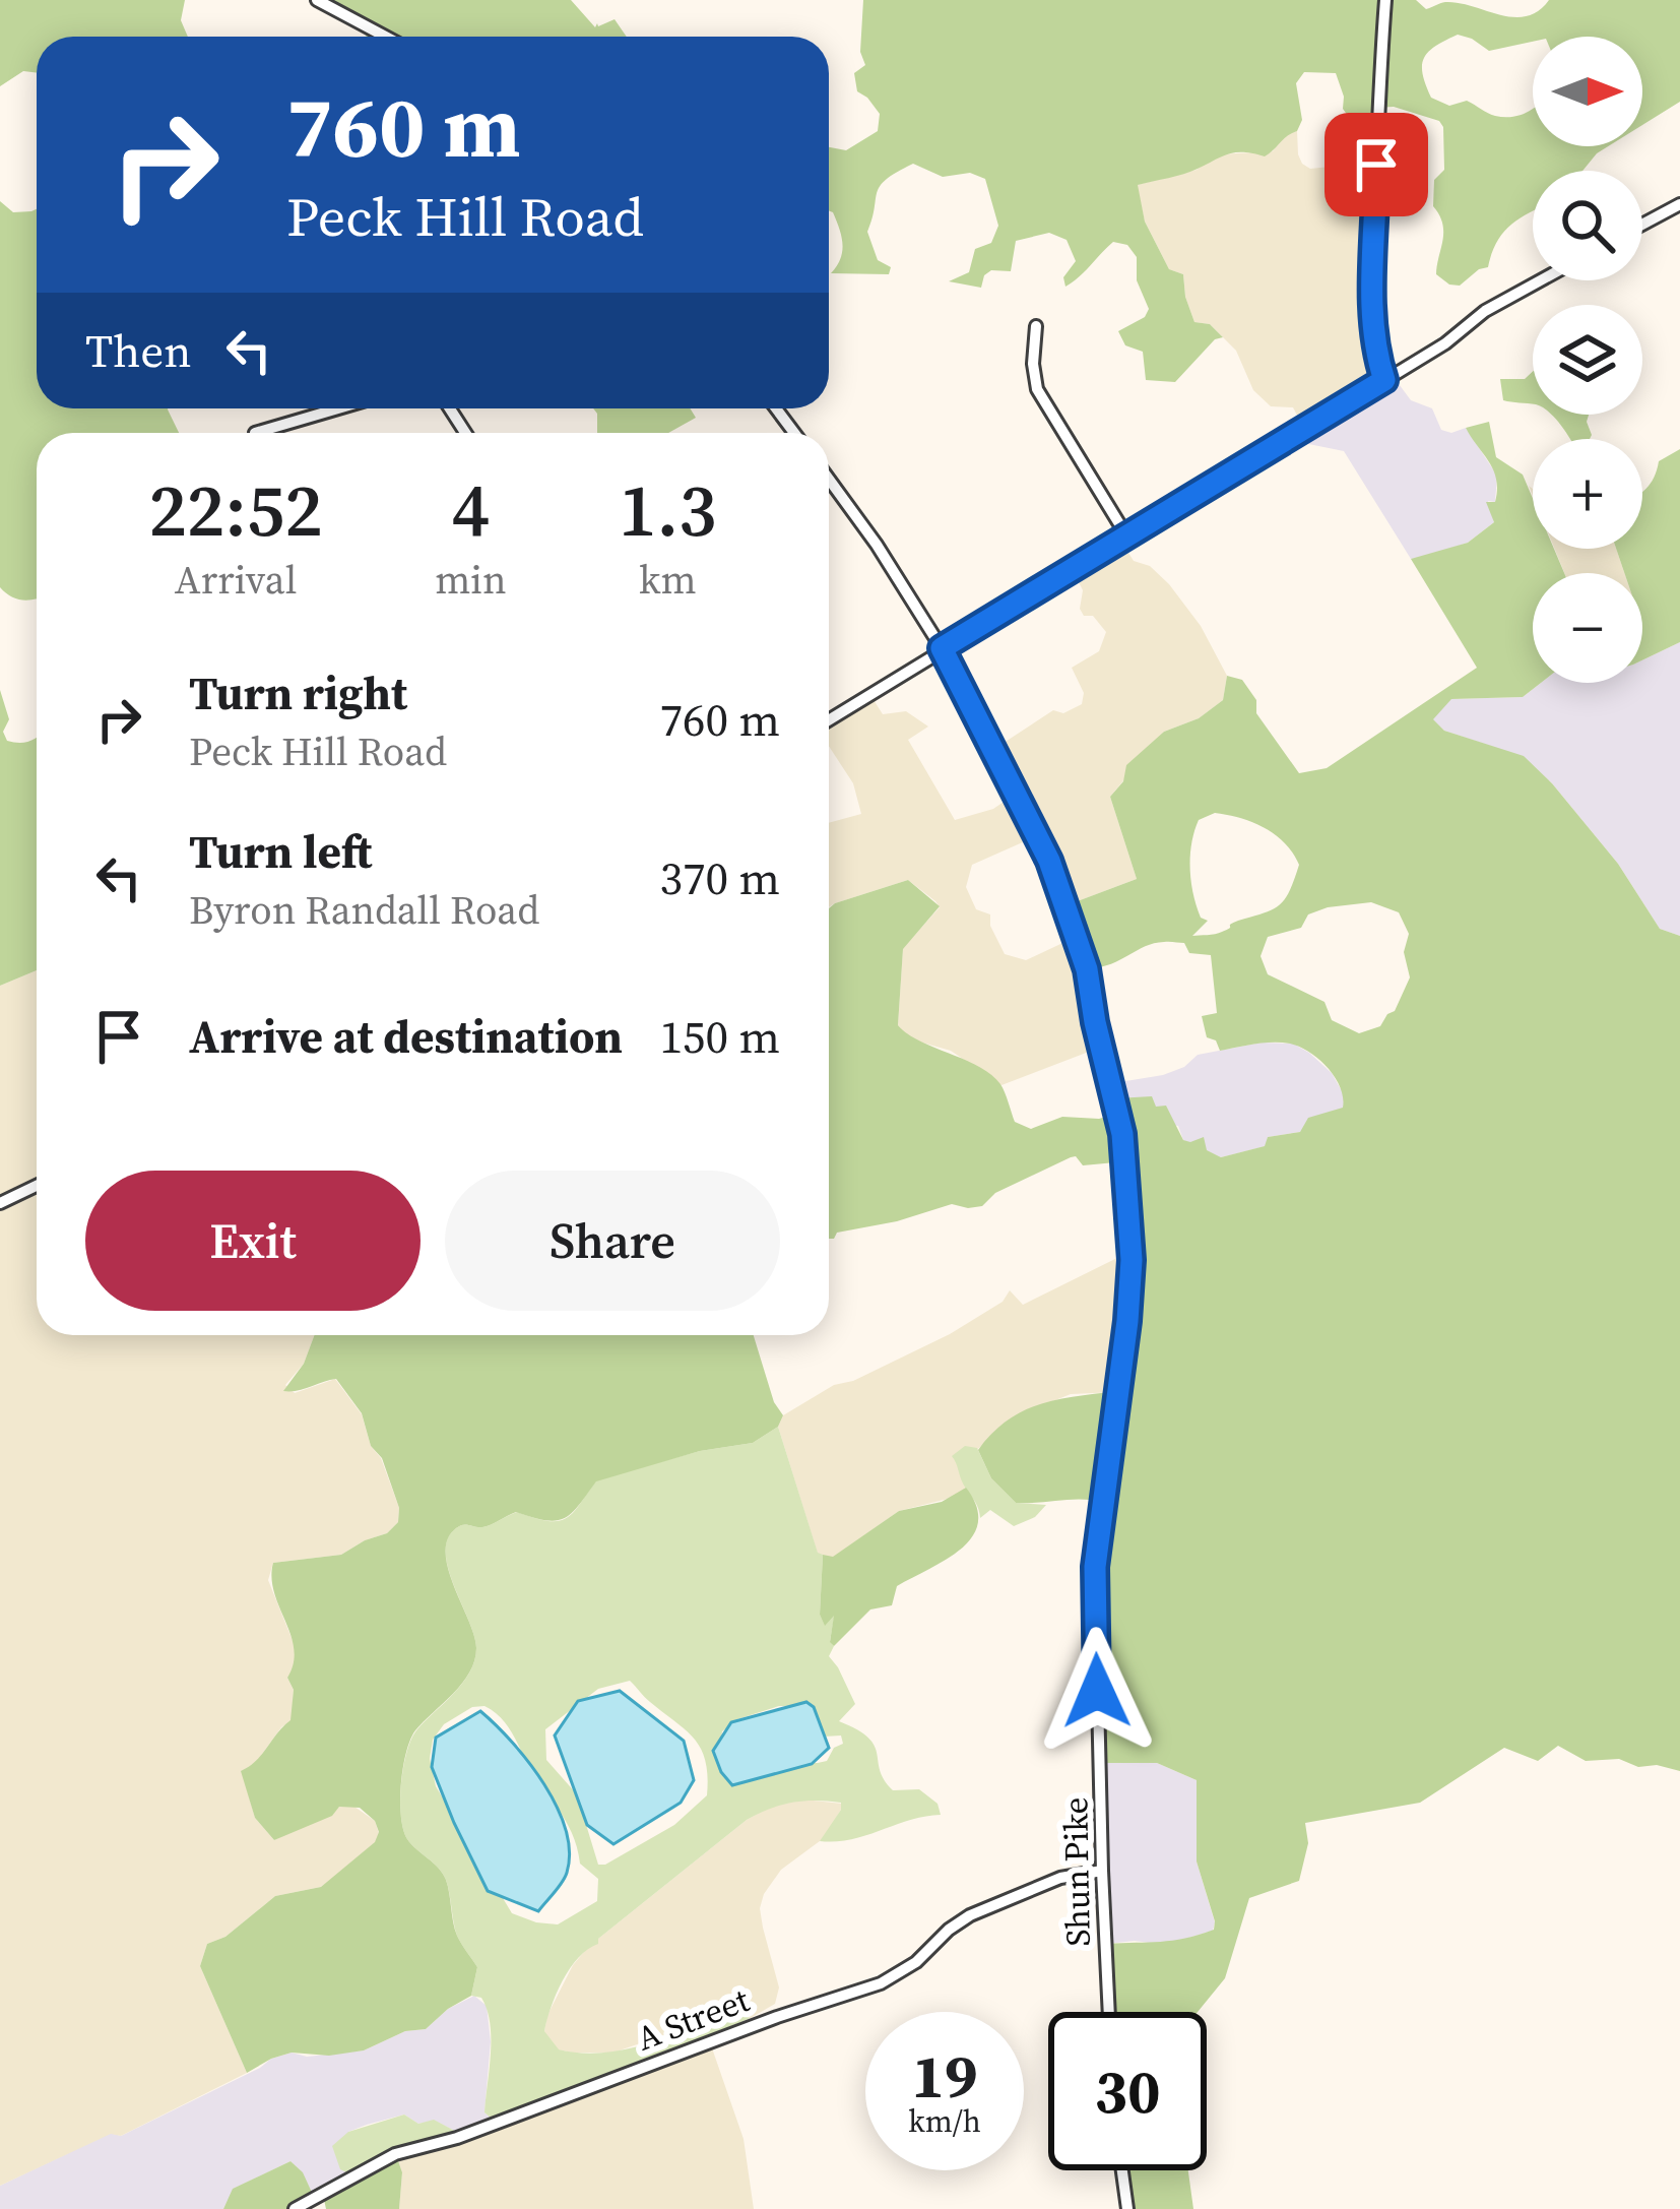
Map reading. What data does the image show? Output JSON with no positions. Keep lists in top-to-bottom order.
{
  "streets": {
    "street": ["Shun Pike", "A Street"]
  },
  "crossings": [
    ["Shun Pike", "A Street"]
  ],
  "north": "right",
  "page": {
    "map_buttons": ["+", "−"],
    "turn": ["760 m", "Peck Hill Road"],
    "then": "Then",
    "eta": [
      "22:52",
      "Arrival",
      "4",
      "min",
      "1.3",
      "km"
    ],
    "list": [
      {
        "name": "Turn right",
        "note": "Peck Hill Road",
        "value": "760 m"
      },
      {
        "name": "Turn left",
        "note": "Byron Randall Road",
        "value": "370 m"
      },
      {
        "name": "Arrive at destination",
        "value": "150 m"
      }
    ],
    "buttons": ["Exit", "Share"],
    "speed": "19 km/h",
    "limit": "30"
  }
}
